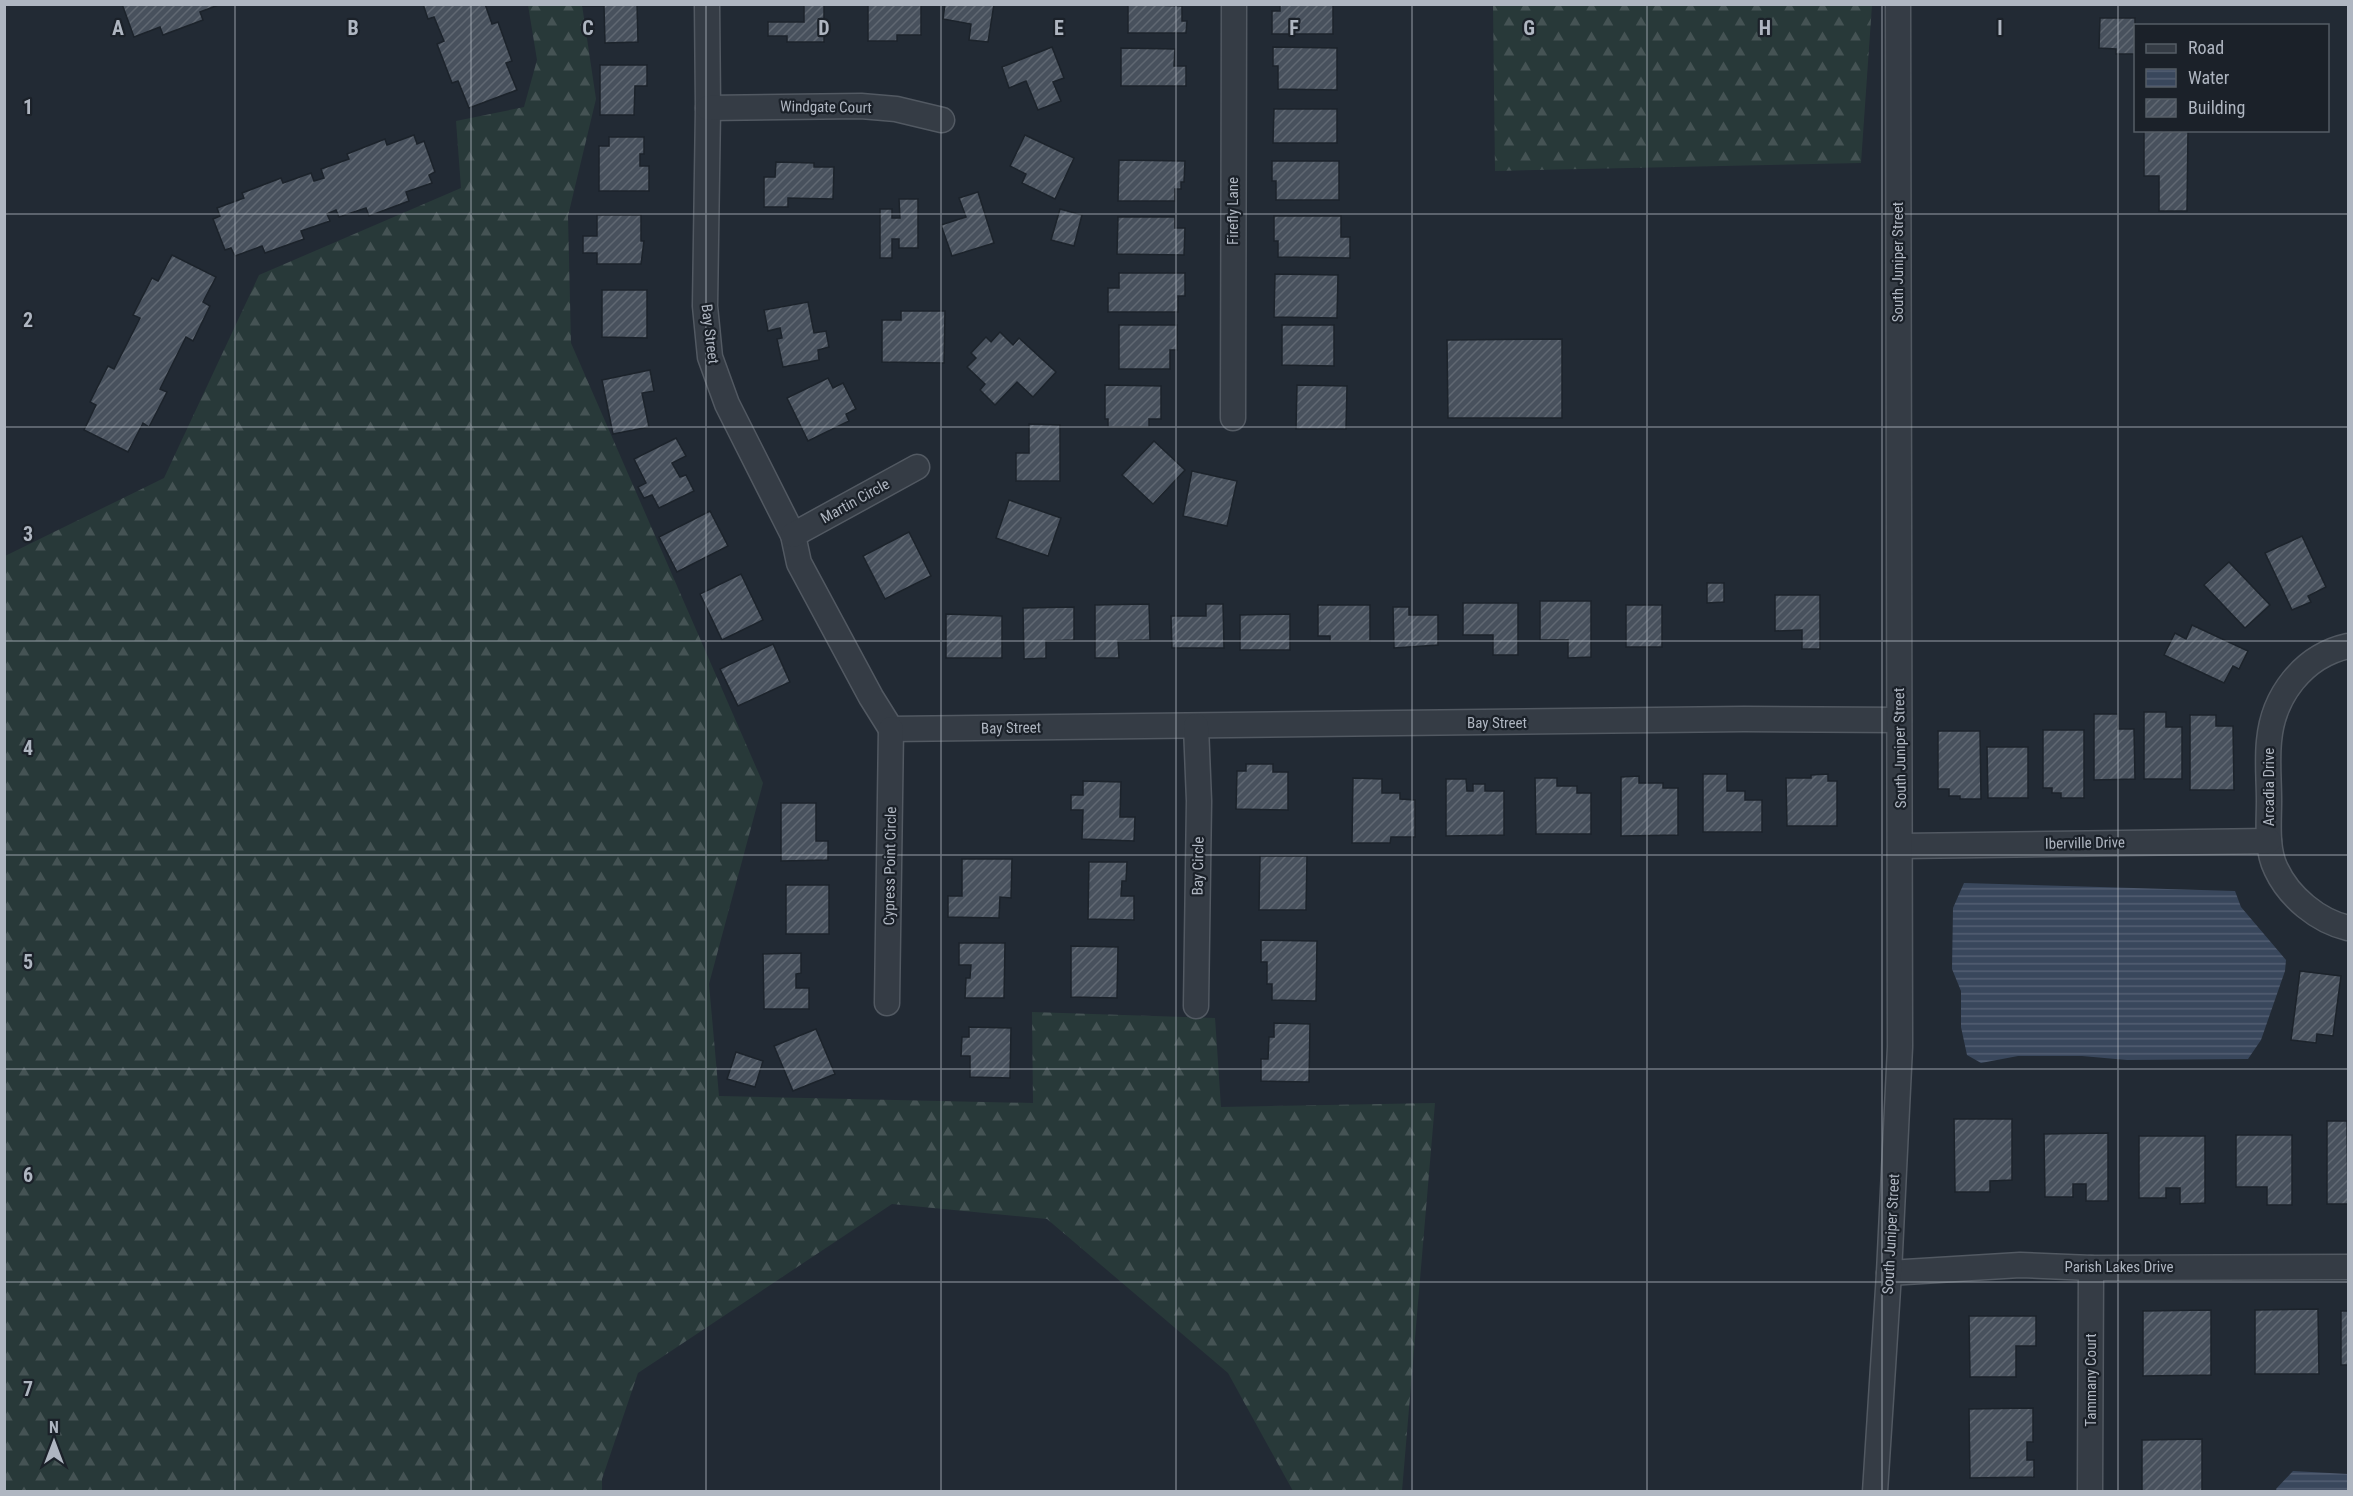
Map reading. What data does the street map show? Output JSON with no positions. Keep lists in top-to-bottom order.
{
  "streets": {
    "street": [
      "Windgate Court",
      "Firefly Lane",
      "South Juniper Street",
      "Bay Street",
      "Martin Circle",
      "Arcadia Drive",
      "Iberville Drive",
      "Cypress Point Circle",
      "Bay Circle",
      "Parish Lakes Drive",
      "Tammany Court"
    ]
  },
  "crossings": [
    ["Windgate Court", "Bay Street"],
    ["South Juniper Street", "Bay Street"],
    ["South Juniper Street", "Iberville Drive"],
    ["South Juniper Street", "Parish Lakes Drive"],
    ["Bay Street", "Martin Circle"],
    ["Bay Street", "Cypress Point Circle"],
    ["Bay Street", "Bay Circle"],
    ["Arcadia Drive", "Iberville Drive"],
    ["Parish Lakes Drive", "Tammany Court"]
  ],
  "legend": ["Road", "Water", "Building"],
  "north": "top",
  "grid": {
    "columns": [
      "A",
      "B",
      "C",
      "D",
      "E",
      "F",
      "G",
      "H",
      "I"
    ],
    "rows": [
      "1",
      "2",
      "3",
      "4",
      "5",
      "6",
      "7"
    ]
  }
}
